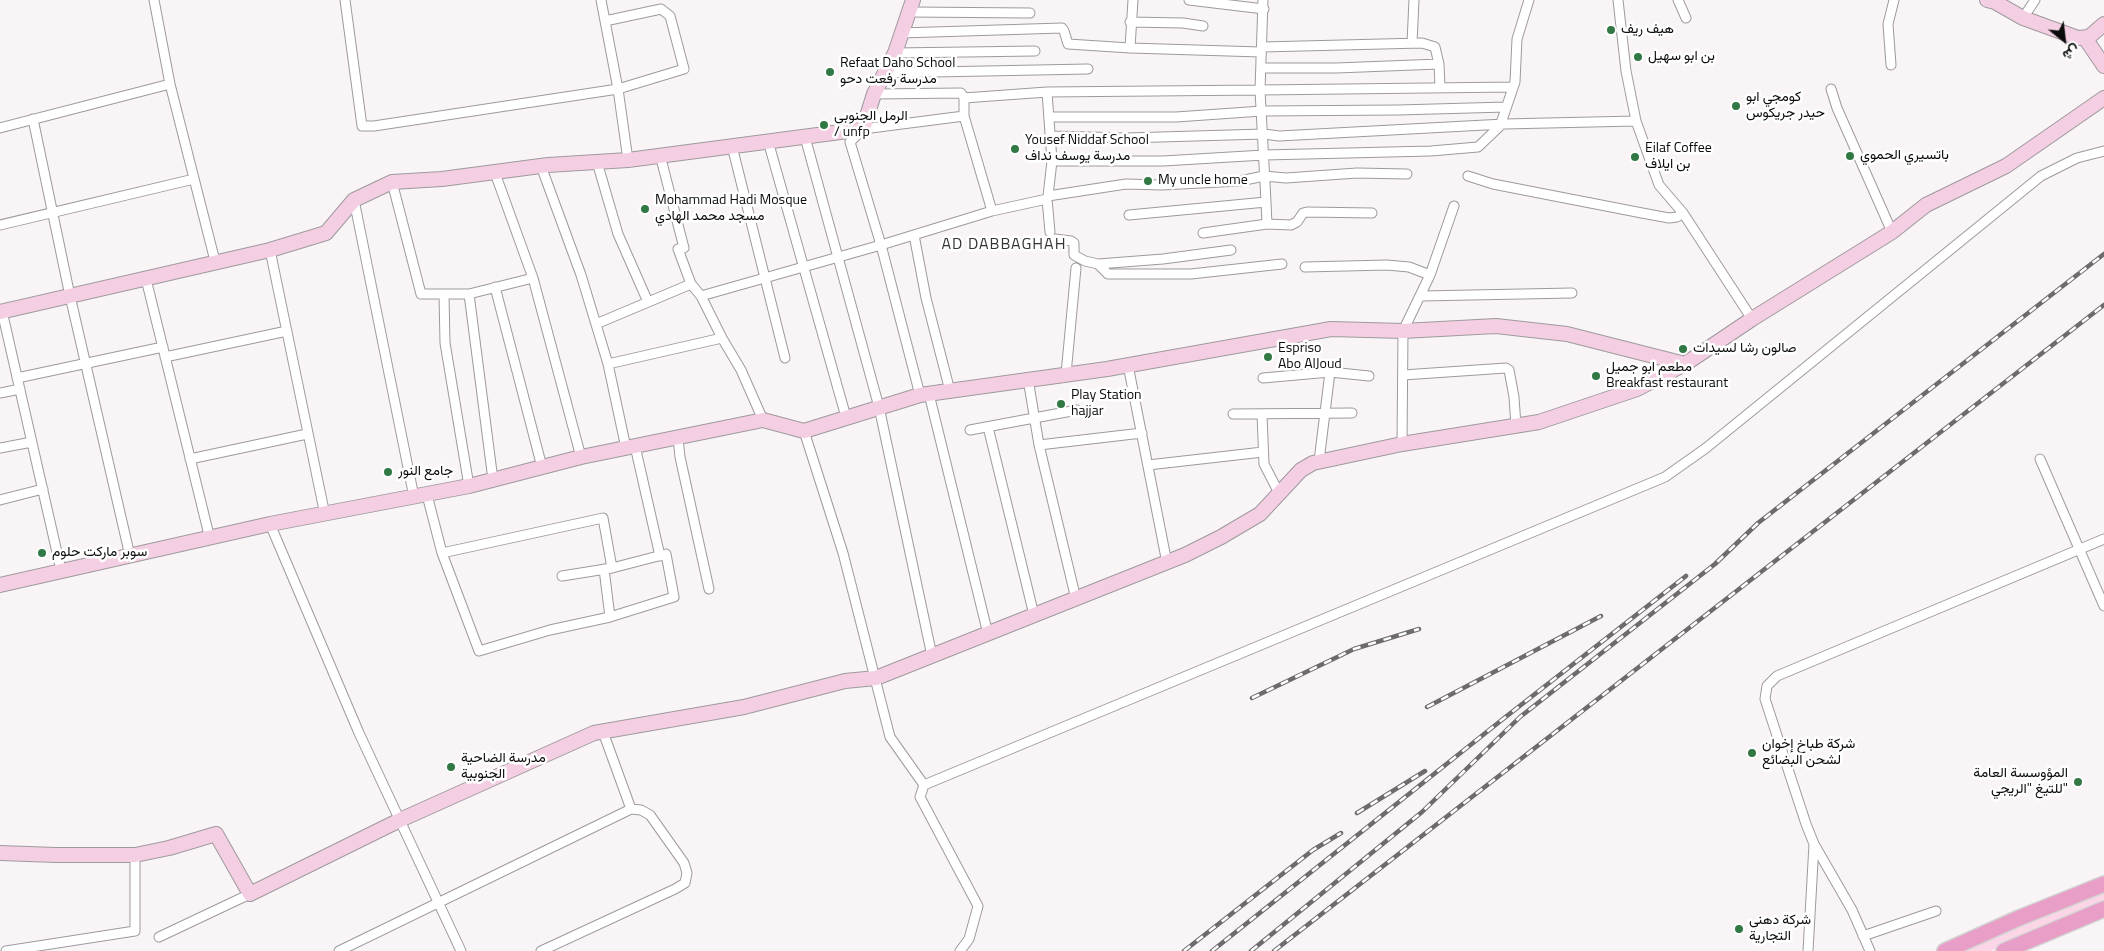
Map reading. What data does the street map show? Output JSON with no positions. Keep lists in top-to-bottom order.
{
  "districts": ["AD DABBAGHAH"],
  "places": [
    "هيف ريف",
    "بن ابو سهيل",
    "Refaat Daho School مدرسة رفعت دحو",
    "كومجي ابو حيدر جريكوس",
    "الرمل الجنوبي / unfp",
    "Yousef Niddaf School مدرسة يوسف نداف",
    "باتسيري الحموي",
    "Eilaf Coffee بن ايلاف",
    "My uncle home",
    "Mohammad Hadi Mosque مسجد محمد الهادي",
    "صالون رشا لسيدات",
    "Espriso Abo AlJoud",
    "مطعم ابو جميل Breakfast restaurant",
    "Play Station hajjar",
    "جامع النور",
    "سوبر ماركت حلوم",
    "شركة طباخ إخوان لشحن البضائع",
    "مدرسة الضاحية الجنوبية",
    "المؤوسسة العامة للتيغ \"الريجي\"",
    "شركة دهني التجارية"
  ],
  "north": "bottom right"
}
